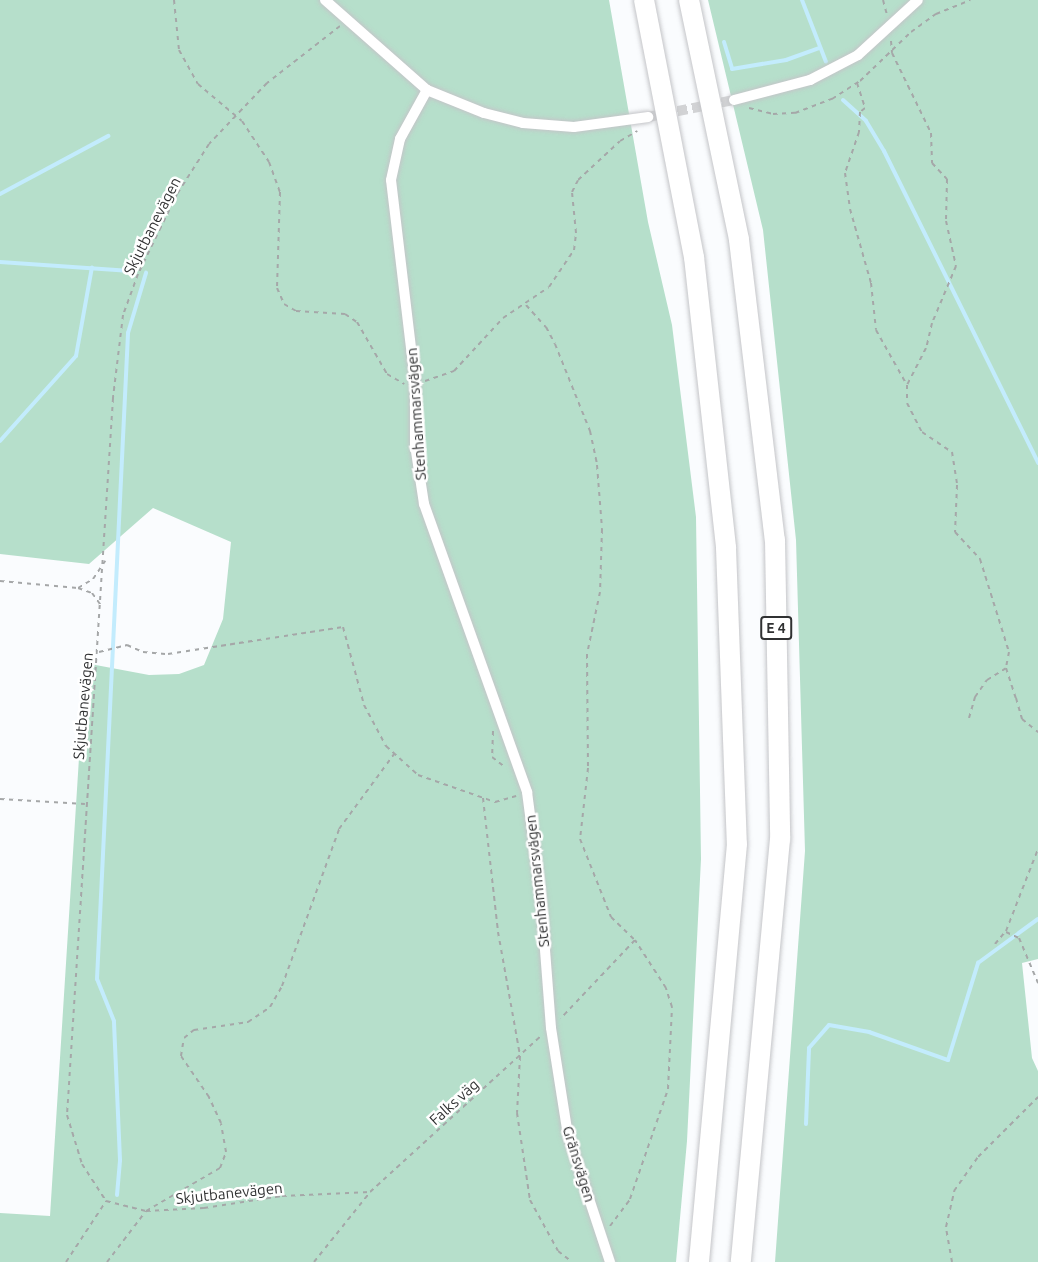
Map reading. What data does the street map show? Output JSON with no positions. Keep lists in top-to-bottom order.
{
  "streets": {
    "highway": ["E 4"],
    "street": ["Stenhammarsvägen", "Gränsvägen"],
    "path": ["Skjutbanevägen", "Falks väg"]
  },
  "crossings": [
    ["Skjutbanevägen", "Falks väg"],
    ["Stenhammarsvägen", "Falks väg"],
    ["Stenhammarsvägen", "Gränsvägen"],
    ["Falks väg", "Gränsvägen"]
  ]
}
